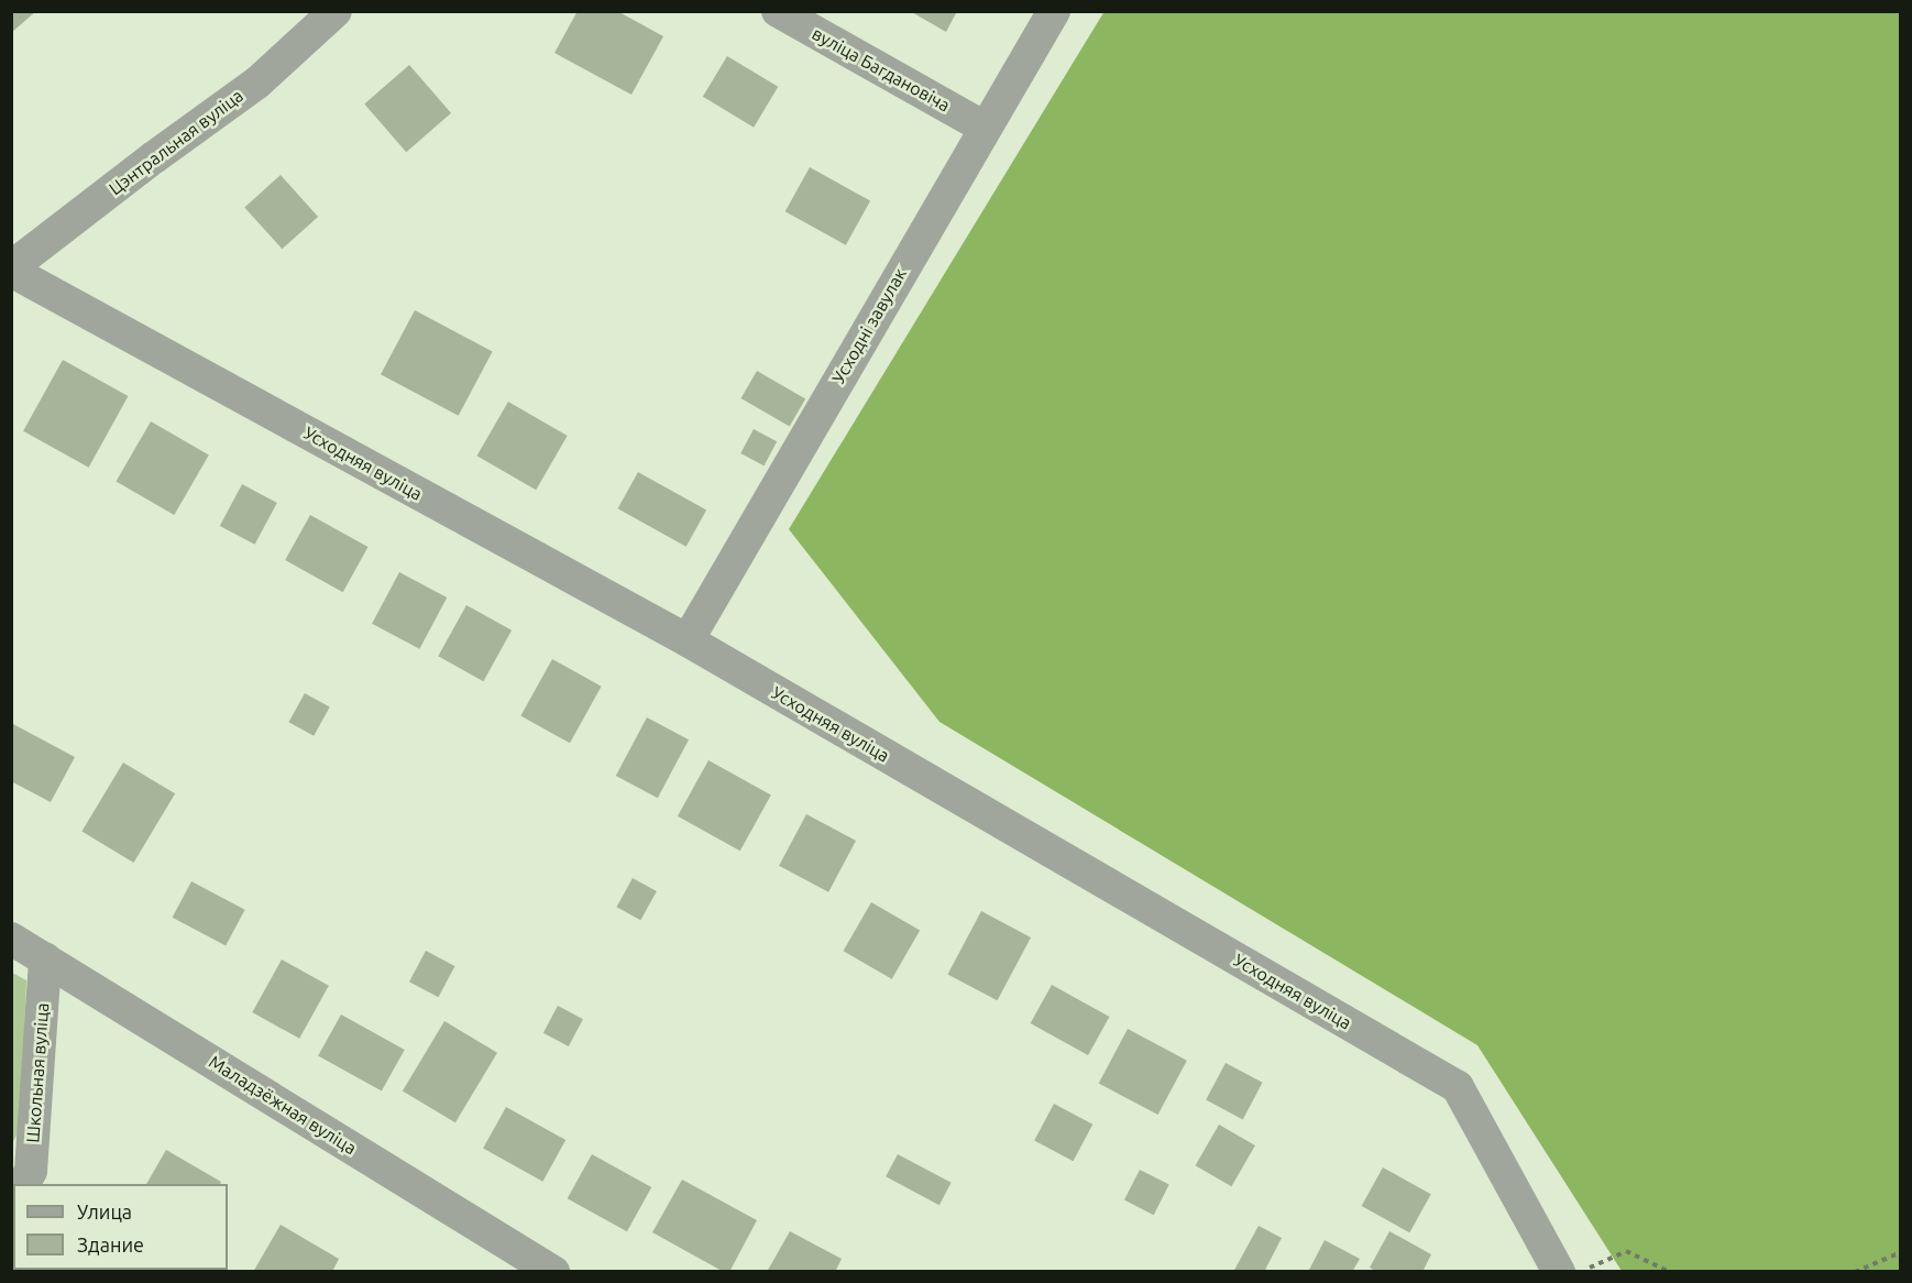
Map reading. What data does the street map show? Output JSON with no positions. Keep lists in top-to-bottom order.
{
  "streets": {
    "street": [
      "вуліца Багдановіча",
      "Цэнтральная вуліца",
      "Усходні завулак",
      "Усходняя вуліца",
      "Школьная вуліца",
      "Маладзёжная вуліца"
    ]
  },
  "crossings": [
    ["вуліца Багдановіча", "Усходні завулак"],
    ["Цэнтральная вуліца", "Усходняя вуліца"],
    ["Усходні завулак", "Усходняя вуліца"],
    ["Школьная вуліца", "Маладзёжная вуліца"]
  ],
  "legend": ["Улица", "Здание"]
}
